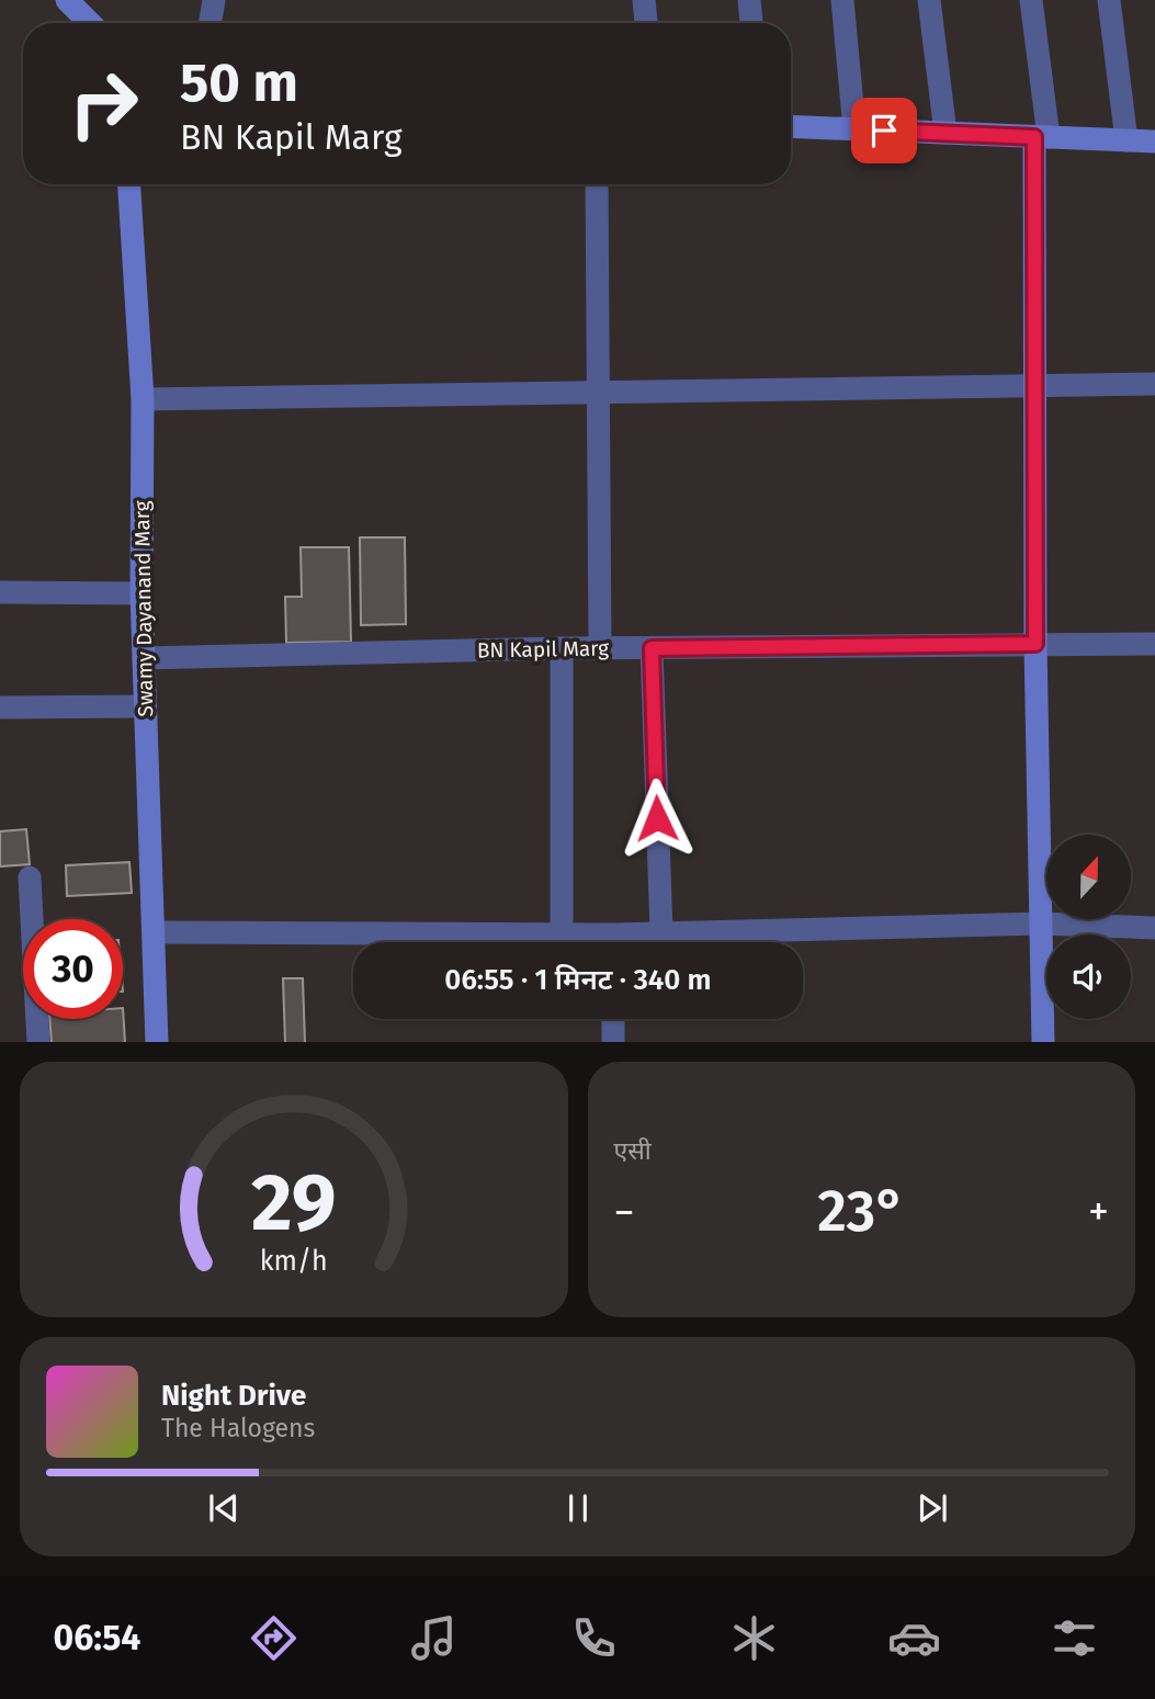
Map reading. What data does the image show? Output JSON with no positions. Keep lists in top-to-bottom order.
{
  "streets": {
    "street": ["Swamy Dayanand Marg", "BN Kapil Marg"]
  },
  "crossings": [
    ["Swamy Dayanand Marg", "BN Kapil Marg"]
  ],
  "north": "top",
  "page": {
    "turn": ["50 m", "BN Kapil Marg"],
    "limit": "30",
    "trip": "06:55 · 1 मिनट · 340 m",
    "tile": "एसी",
    "heat": ["−", "23°", "+"],
    "song": ["Night Drive", "The Halogens"],
    "tabs": "06:54",
    "gauge": ["29", "km/h"]
  }
}
